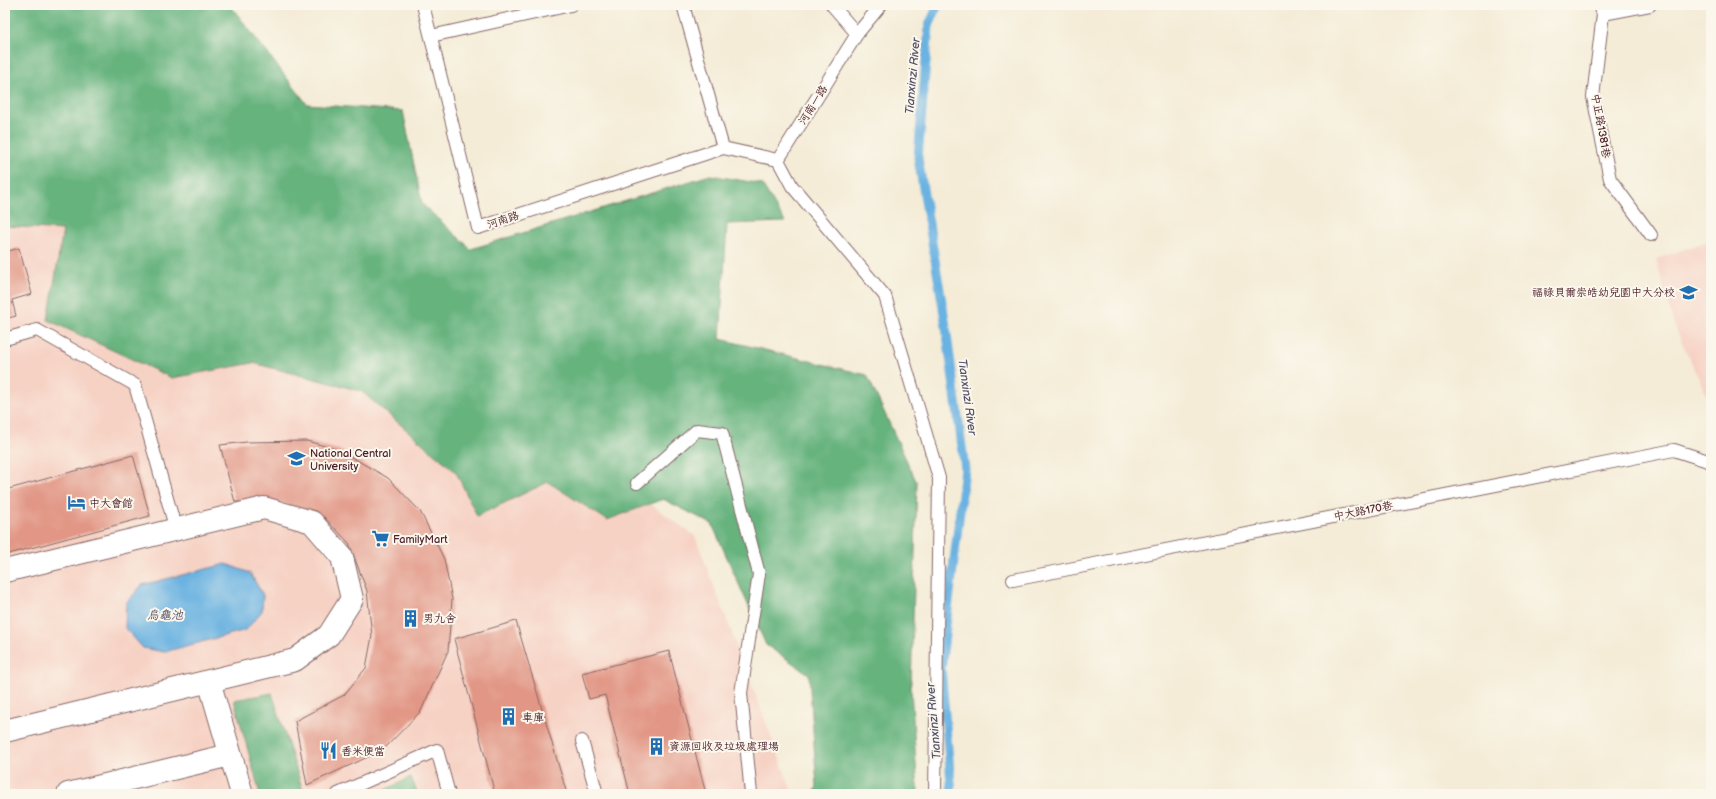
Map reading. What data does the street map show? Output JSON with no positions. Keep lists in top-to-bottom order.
{
  "streets": {
    "lane": [
      "河南一路",
      "中正路1381巷",
      "河南路",
      "中大路170巷"
    ]
  },
  "water": ["Tianxinzi River", "烏龜池"],
  "places": {
    "school or university": ["福祿貝爾崇皓幼兒園中大分校", "National Central University"],
    "hotel": ["中大會館"],
    "supermarket": ["FamilyMart"],
    "building": ["男九舍", "車庫", "資源回收及垃圾處理場"],
    "restaurant": ["香米便當"]
  }
}
